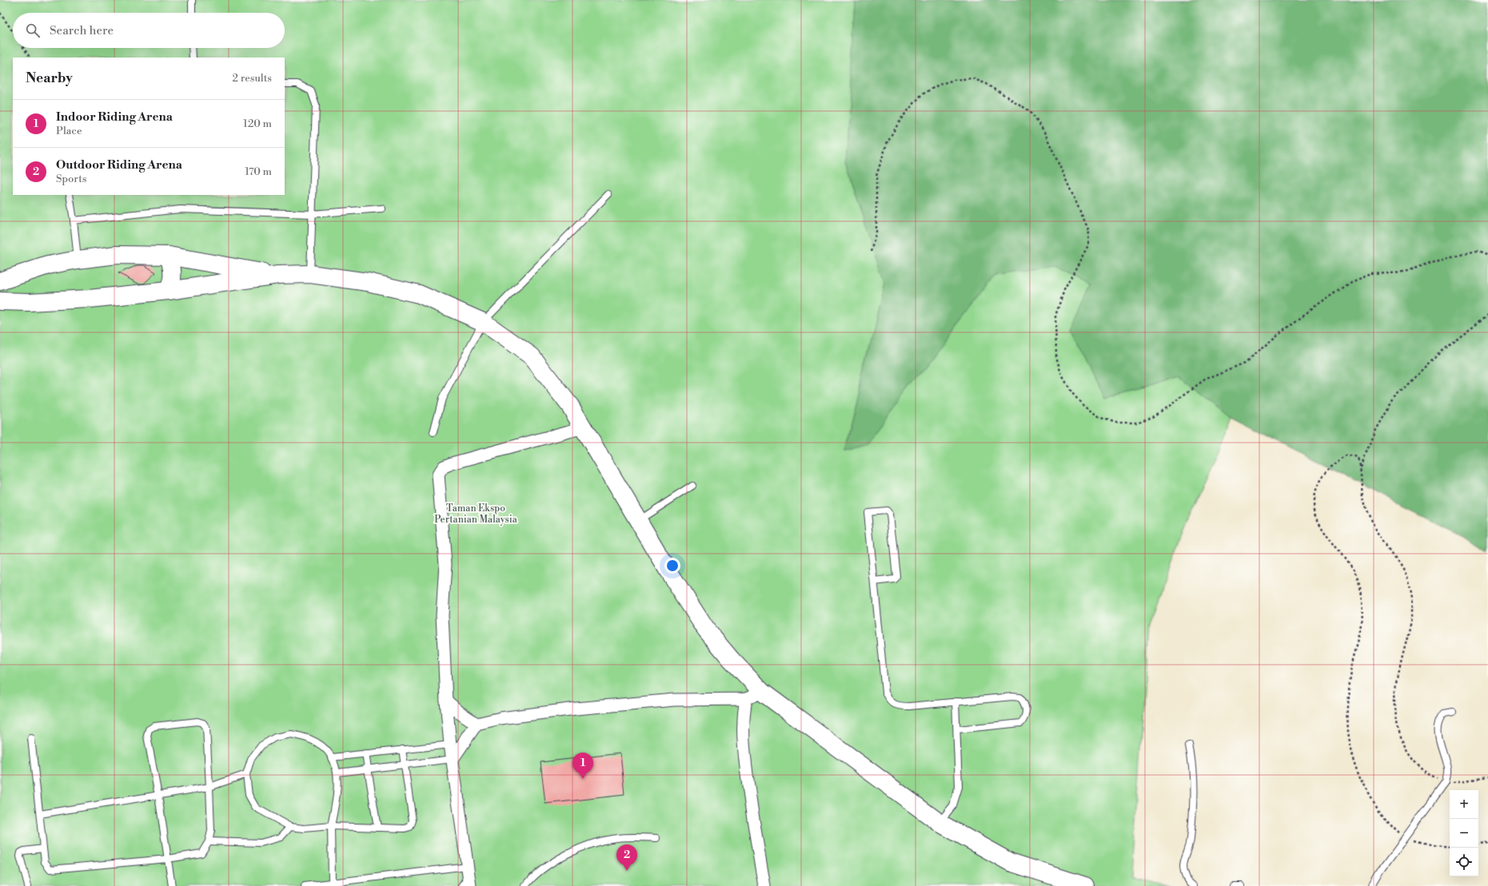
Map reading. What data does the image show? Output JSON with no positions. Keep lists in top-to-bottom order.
{
  "parks": ["Taman Ekspo Pertanian Malaysia"],
  "page": {
    "search": "Search here",
    "heading": ["Nearby", "2 results"],
    "list": [
      {
        "mark": "1",
        "name": "Indoor Riding Arena",
        "note": "Place",
        "value": "120 m"
      },
      {
        "mark": "2",
        "name": "Outdoor Riding Arena",
        "note": "Sports",
        "value": "170 m"
      }
    ],
    "pins": ["1", "2"],
    "map_buttons": ["+", "−"]
  }
}
